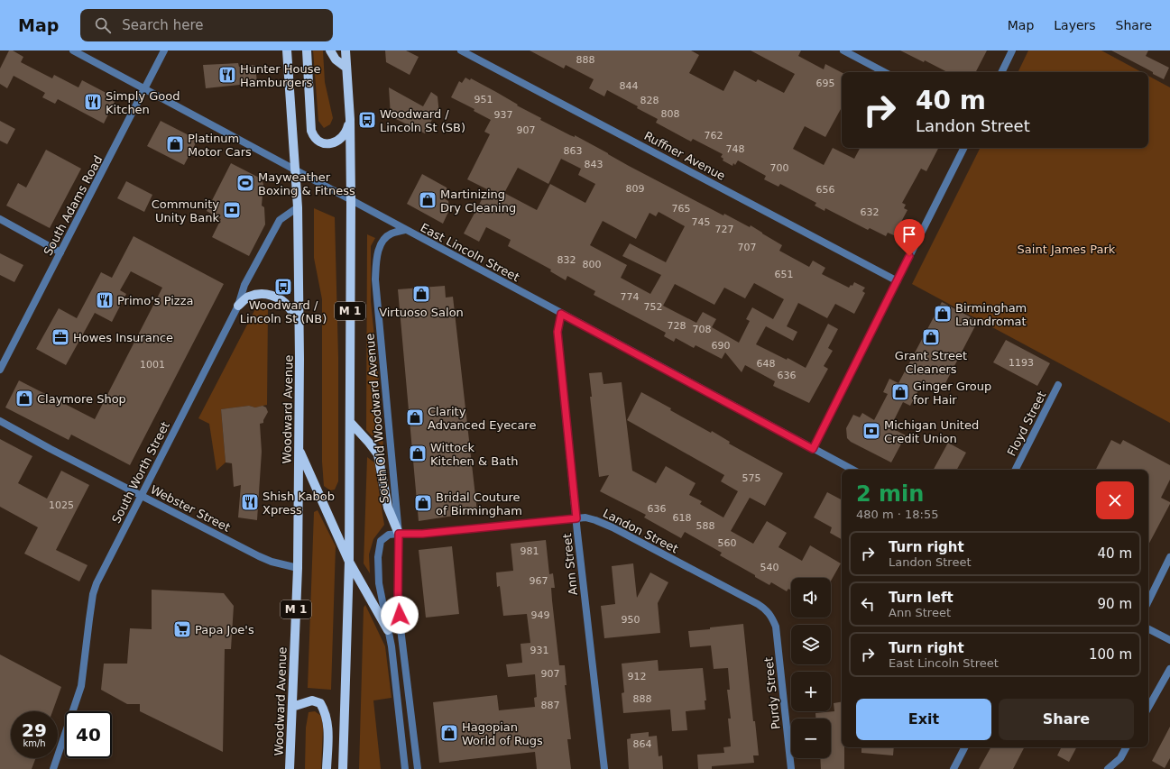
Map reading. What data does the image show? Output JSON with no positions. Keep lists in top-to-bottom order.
{
  "streets": {
    "main road": ["M 1", "Woodward Avenue"],
    "street": [
      "Ruffner Avenue",
      "South Adams Road",
      "East Lincoln Street",
      "South Old Woodward Avenue",
      "Floyd Street",
      "South Worth Street",
      "Webster Street",
      "Landon Street",
      "Ann Street",
      "Purdy Street"
    ]
  },
  "crossings": [
    ["South Adams Road", "East Lincoln Street"],
    ["East Lincoln Street", "M 1"],
    ["East Lincoln Street", "Woodward Avenue"],
    ["East Lincoln Street", "South Old Woodward Avenue"],
    ["East Lincoln Street", "Ann Street"],
    ["Woodward Avenue", "South Worth Street"],
    ["Woodward Avenue", "Webster Street"],
    ["South Old Woodward Avenue", "Landon Street"],
    ["South Worth Street", "Webster Street"],
    ["Landon Street", "Ann Street"],
    ["Landon Street", "Purdy Street"]
  ],
  "parks": ["Saint James Park"],
  "places": {
    "restaurant": [
      "Hunter House Hamburgers",
      "Simply Good Kitchen",
      "Primo's Pizza",
      "Shish Kabob Xpress"
    ],
    "bus stop": ["Woodward / Lincoln St (SB)", "Woodward / Lincoln St (NB)"],
    "shop": [
      "Platinum Motor Cars",
      "Martinizing Dry Cleaning",
      "Virtuoso Salon",
      "Birmingham Laundromat",
      "Grant Street Cleaners",
      "Ginger Group for Hair",
      "Claymore Shop",
      "Clarity Advanced Eyecare",
      "Wittock Kitchen & Bath",
      "Bridal Couture of Birmingham",
      "Hagopian World of Rugs"
    ],
    "sports": ["Mayweather Boxing & Fitness"],
    "bank": ["Community Unity Bank", "Michigan United Credit Union"],
    "office": ["Howes Insurance"],
    "supermarket": ["Papa Joe's"]
  },
  "house_numbers": [
    "888",
    "695",
    "844",
    "951",
    "828",
    "808",
    "937",
    "907",
    "762",
    "748",
    "863",
    "843",
    "700",
    "809",
    "656",
    "765",
    "632",
    "745",
    "727",
    "707",
    "832",
    "800",
    "651",
    "774",
    "752",
    "728",
    "708",
    "690",
    "1193",
    "648",
    "1001",
    "636",
    "575",
    "1025",
    "636",
    "618",
    "588",
    "560",
    "981",
    "540",
    "967",
    "949",
    "950",
    "931",
    "907",
    "912",
    "888",
    "887",
    "864"
  ],
  "page": {
    "header": "Map",
    "search": "Search here",
    "nav": ["Map", "Layers", "Share"],
    "turn": ["40 m", "Landon Street"],
    "heading": ["2 min", "480 m · 18:55"],
    "list": [
      {
        "name": "Turn right",
        "note": "Landon Street",
        "value": "40 m"
      },
      {
        "name": "Turn left",
        "note": "Ann Street",
        "value": "90 m"
      },
      {
        "name": "Turn right",
        "note": "East Lincoln Street",
        "value": "100 m"
      }
    ],
    "map_buttons": ["+", "−"],
    "buttons": ["Exit", "Share"],
    "speed": "29 km/h",
    "limit": "40"
  }
}
